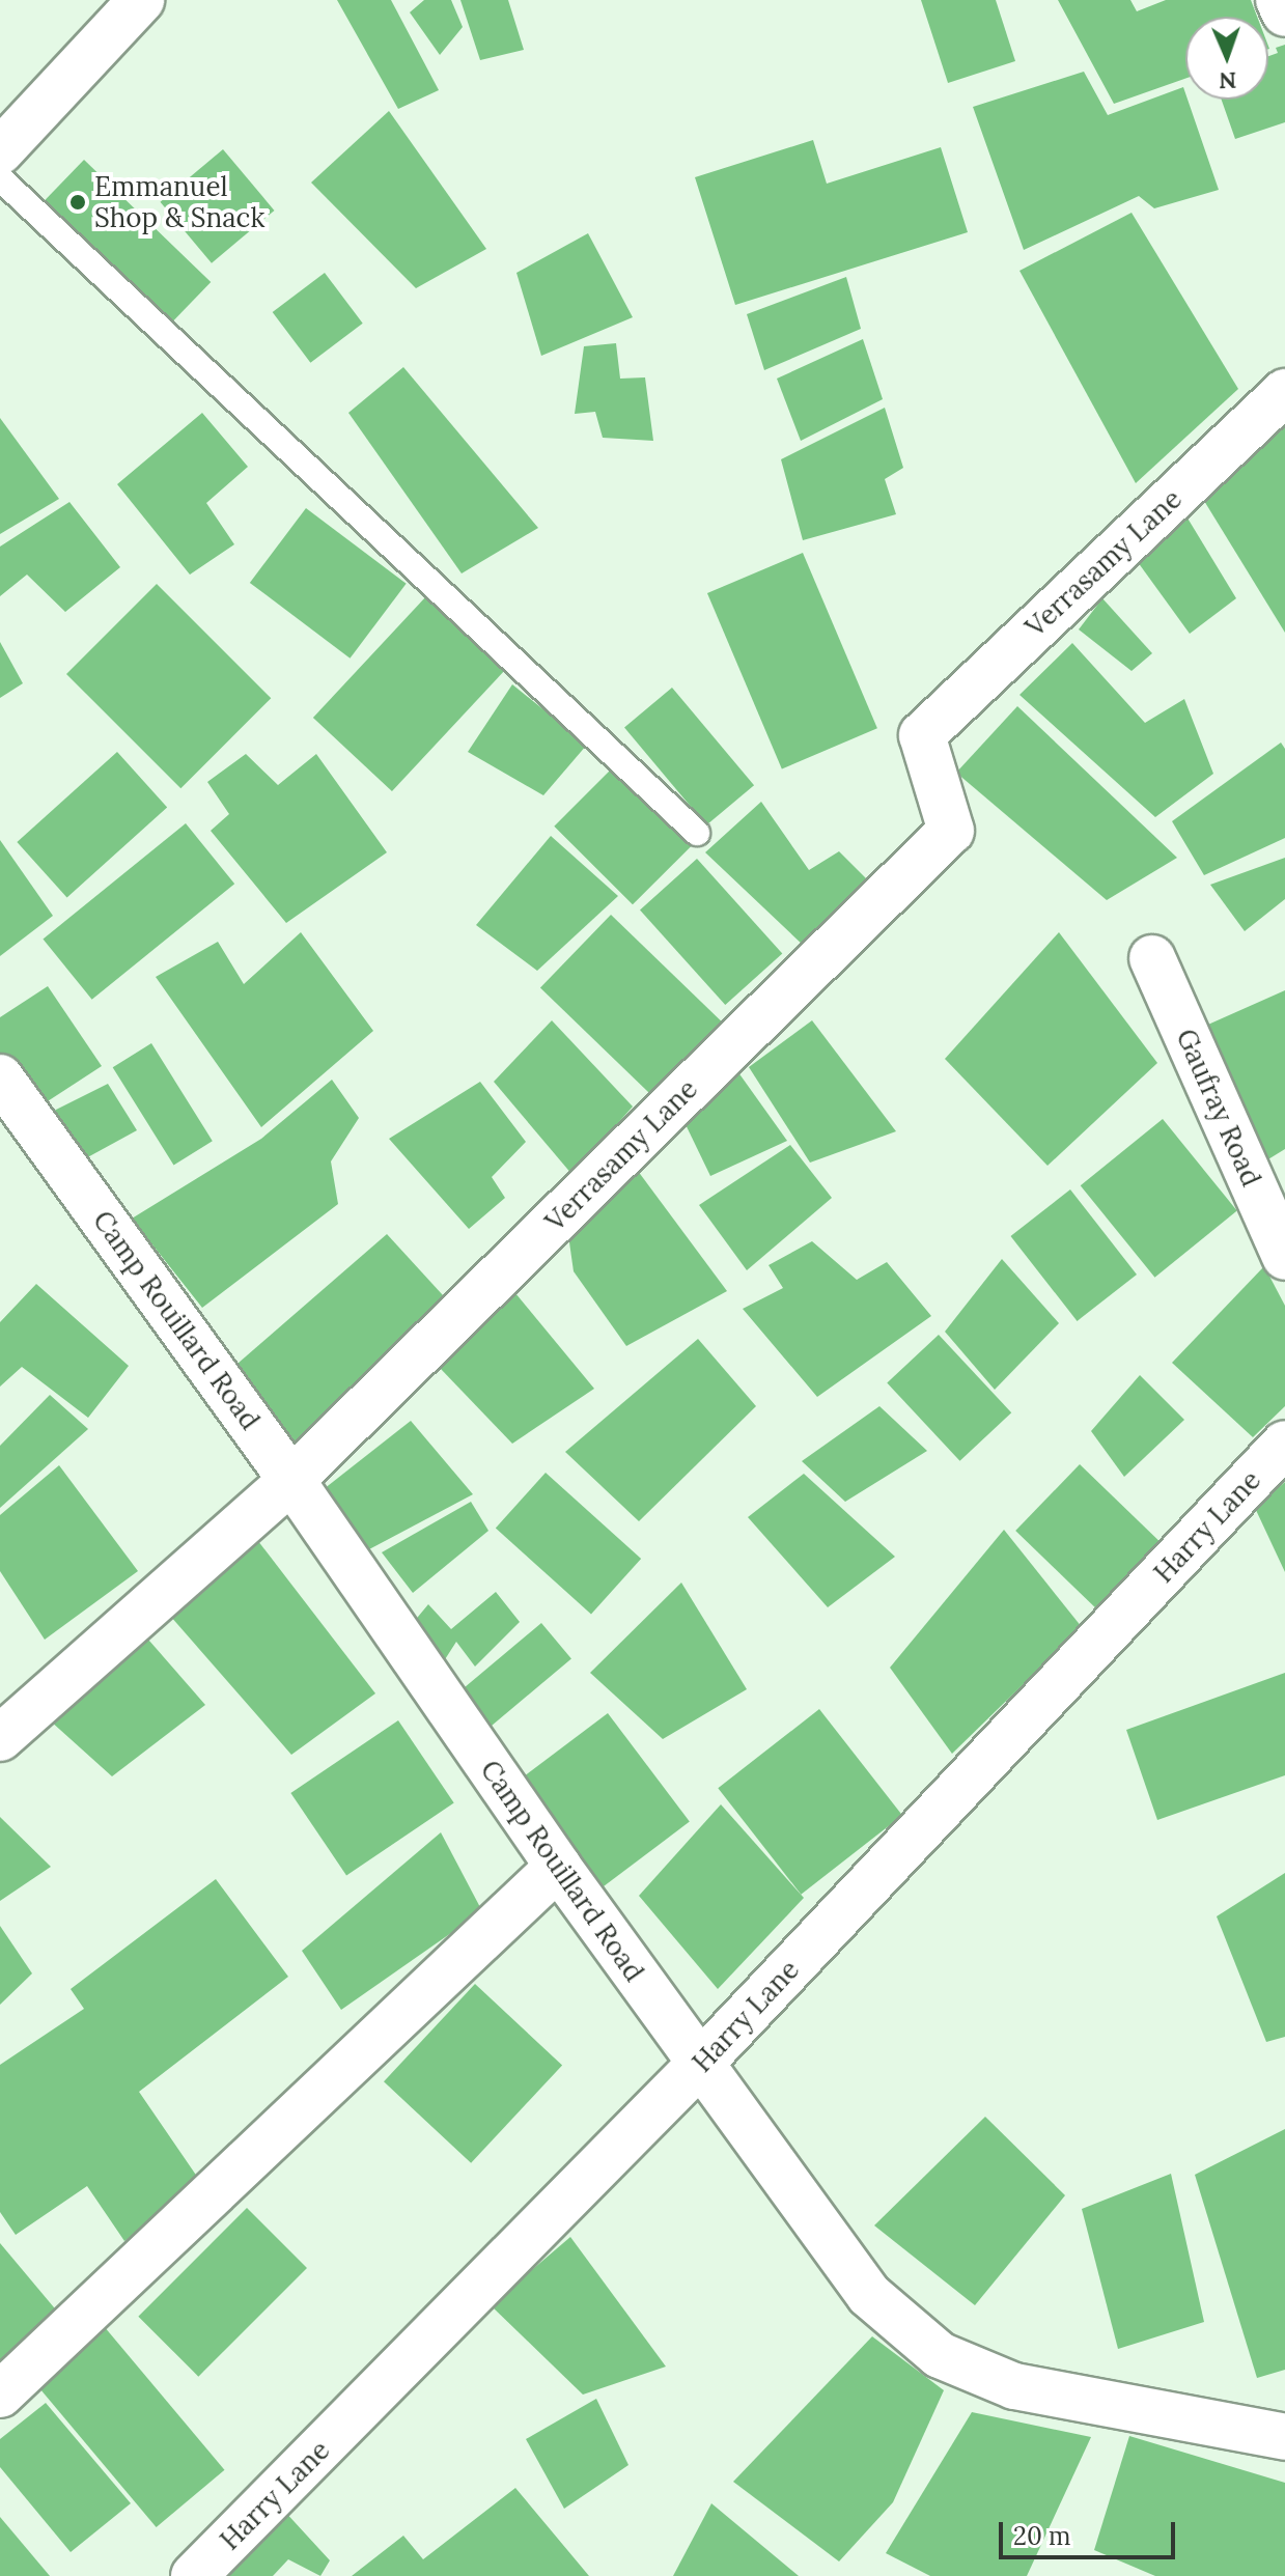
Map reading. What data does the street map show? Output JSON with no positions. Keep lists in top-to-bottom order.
{
  "streets": {
    "street": [
      "Verrasamy Lane",
      "Gaufray Road",
      "Camp Rouillard Road",
      "Harry Lane"
    ]
  },
  "crossings": [
    ["Verrasamy Lane", "Camp Rouillard Road"],
    ["Camp Rouillard Road", "Harry Lane"]
  ],
  "places": ["Emmanuel Shop & Snack"],
  "scale_bar": "20 m",
  "north": "bottom"
}
